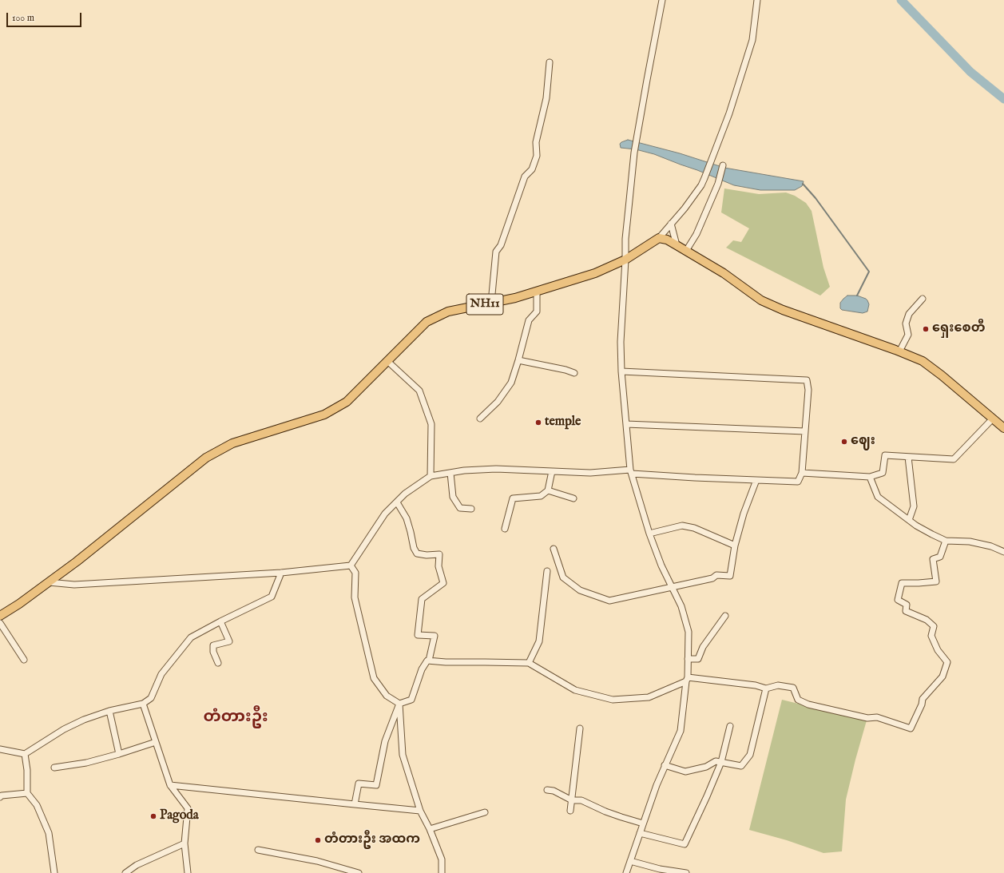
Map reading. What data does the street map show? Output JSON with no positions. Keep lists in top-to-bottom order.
{
  "streets": {
    "highway": ["NH11"]
  },
  "districts": ["တံတားဦး"],
  "places": [
    "ရှေးစေတီ",
    "temple",
    "ဈေး",
    "Pagoda",
    "တံတားဦး အထက"
  ],
  "scale_bar": "100 m"
}
